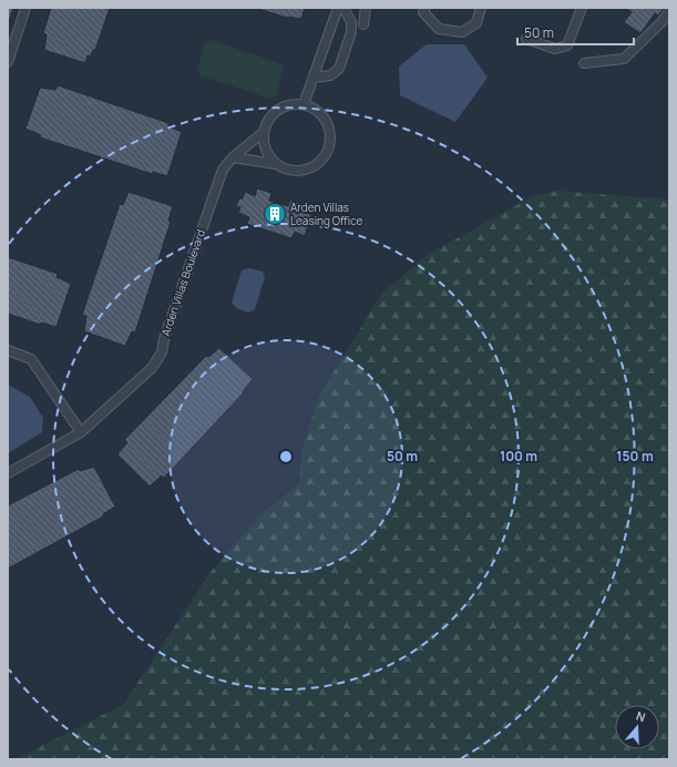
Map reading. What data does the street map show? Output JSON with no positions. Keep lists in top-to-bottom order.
{
  "streets": {
    "lane": ["Arden Villas Boulevard"]
  },
  "places": {
    "building": ["Arden Villas Leasing Office"]
  },
  "scale_bar": "50 m",
  "north": "top",
  "rings": ["50 m", "100 m", "150 m"]
}
